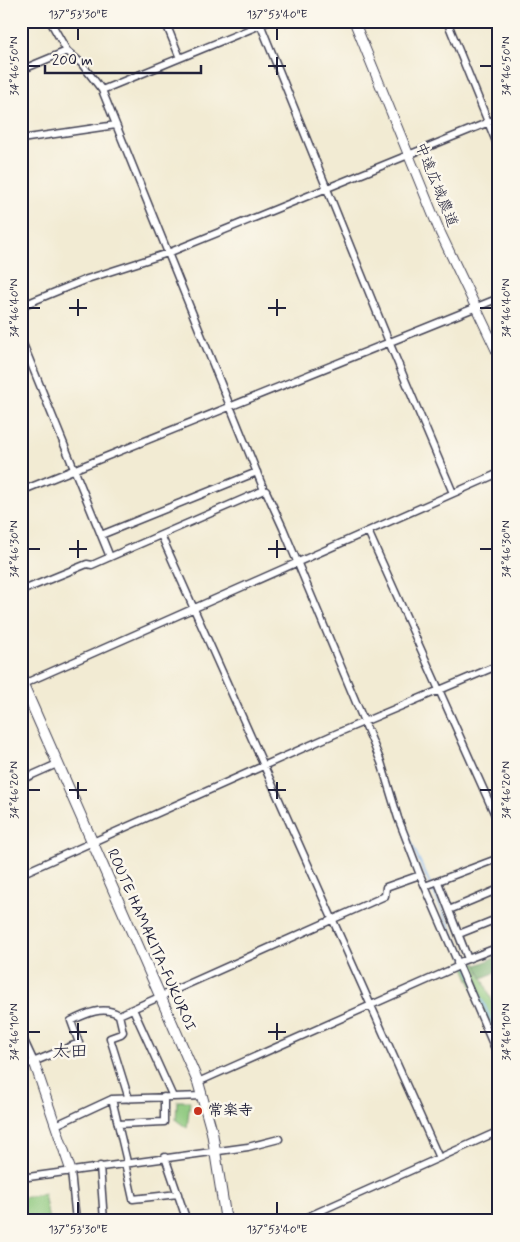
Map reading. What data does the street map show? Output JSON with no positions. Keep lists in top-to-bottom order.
{
  "streets": {
    "main road": ["ROUTE HAMAKITA-FUKUROI"],
    "street": ["中遠広域農道"]
  },
  "districts": ["太田"],
  "places": ["常楽寺"],
  "scale_bar": "200 m",
  "coordinates": [
    "137°53'30\"E",
    "137°53'40\"E",
    "34°46'50\"N",
    "34°46'40\"N",
    "34°46'30\"N",
    "34°46'20\"N",
    "34°46'10\"N"
  ]
}
